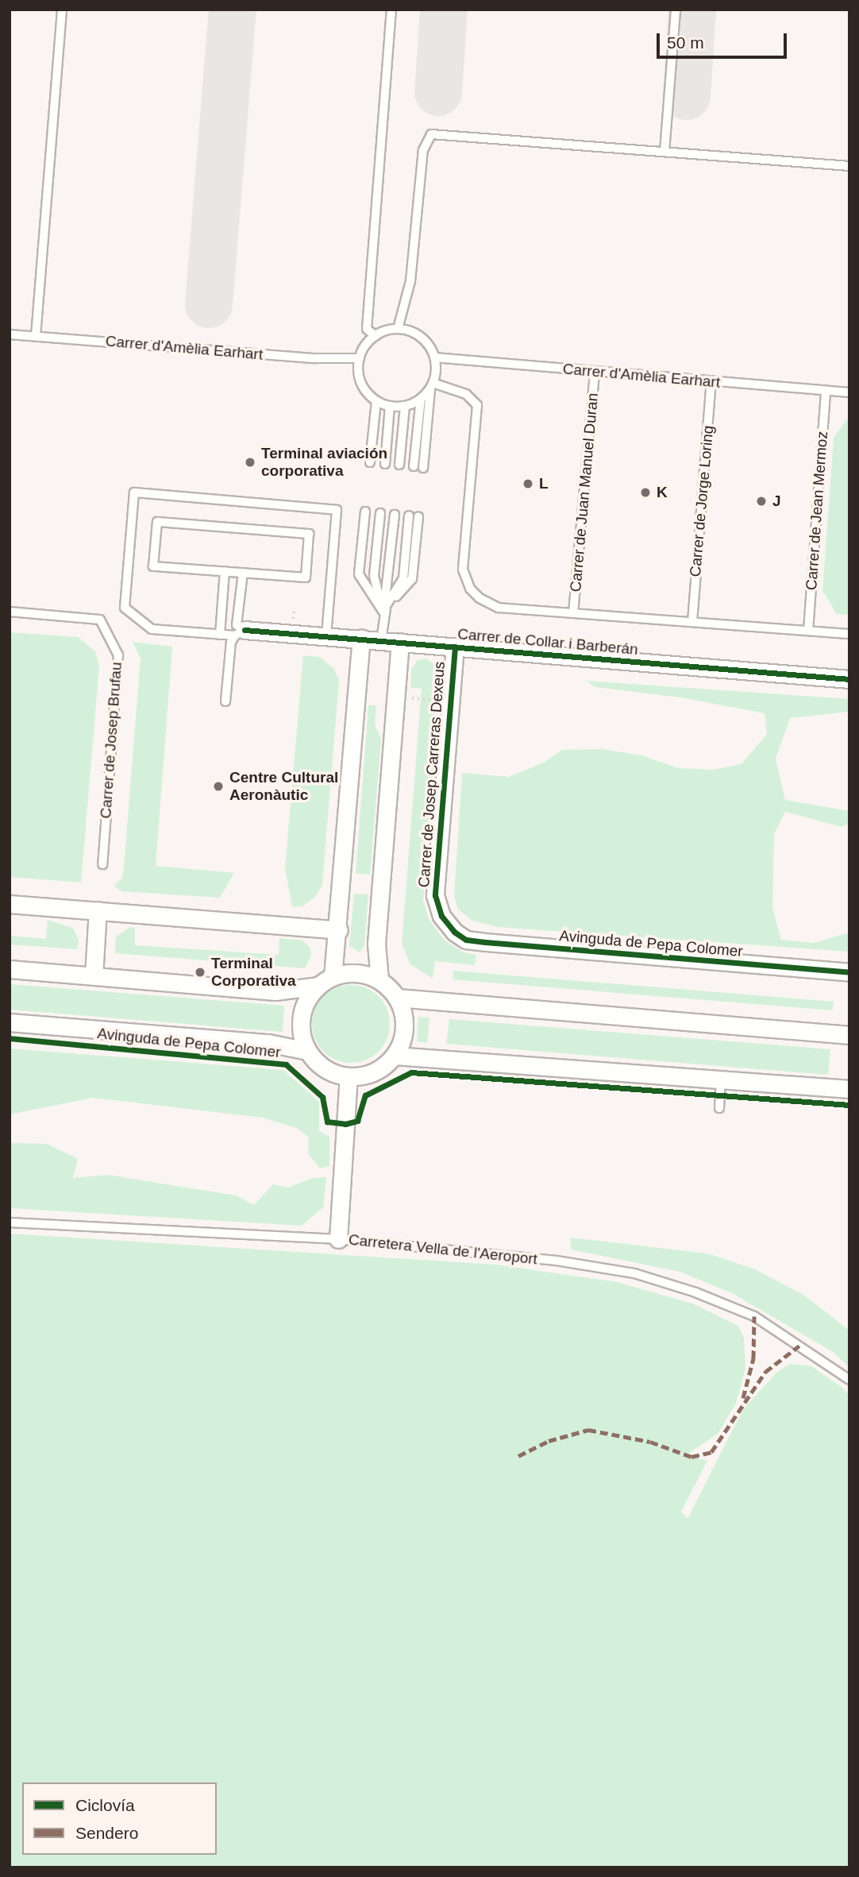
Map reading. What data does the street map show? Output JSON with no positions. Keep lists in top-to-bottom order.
{
  "streets": {
    "street": ["Carrer de Collar i Barberán", "Carrer de Josep Carreras Dexeus", "Avinguda de Pepa Colomer"],
    "lane": [
      "Carrer d'Amèlia Earhart",
      "Carrer de Juan Manuel Duran",
      "Carrer de Jorge Loring",
      "Carrer de Jean Mermoz",
      "Carrer de Josep Brufau",
      "Carretera Vella de l'Aeroport"
    ]
  },
  "crossings": [
    ["Carrer d'Amèlia Earhart", "Carrer de Juan Manuel Duran"],
    ["Carrer d'Amèlia Earhart", "Carrer de Jorge Loring"],
    ["Carrer d'Amèlia Earhart", "Carrer de Jean Mermoz"],
    ["Carrer de Collar i Barberán", "Carrer de Josep Carreras Dexeus"],
    ["Carrer de Josep Carreras Dexeus", "Avinguda de Pepa Colomer"]
  ],
  "places": [
    "Terminal aviación corporativa",
    "L",
    "K",
    "J",
    "Centre Cultural Aeronàutic",
    "Terminal Corporativa"
  ],
  "legend": ["Ciclovía", "Sendero"],
  "scale_bar": "50 m"
}
